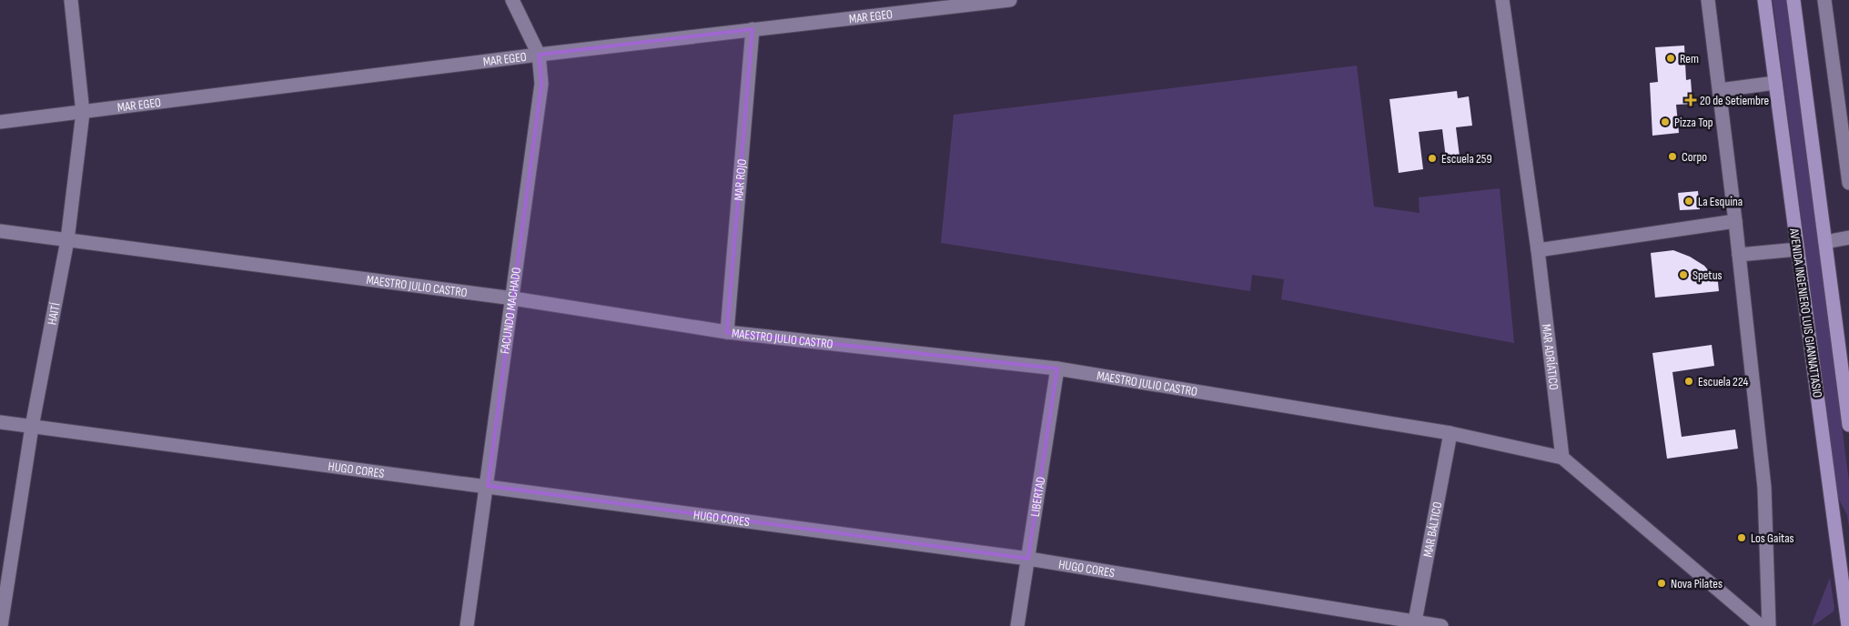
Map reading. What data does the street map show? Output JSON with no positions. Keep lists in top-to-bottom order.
{
  "streets": {
    "main road": ["AVENIDA INGENIERO LUIS GIANNATTASIO"],
    "street": [
      "MAR EGEO",
      "MAR ROJO",
      "MAESTRO JULIO CASTRO",
      "FACUNDO MACHADO",
      "HAITÍ",
      "MAR ADRÍATICO",
      "HUGO CORES",
      "LIBERTAD",
      "MAR BÁLTICO"
    ]
  },
  "crossings": [
    ["MAR EGEO", "MAR ROJO"],
    ["MAR EGEO", "FACUNDO MACHADO"],
    ["MAR EGEO", "HAITÍ"],
    ["MAR ROJO", "MAESTRO JULIO CASTRO"],
    ["MAESTRO JULIO CASTRO", "FACUNDO MACHADO"],
    ["MAESTRO JULIO CASTRO", "HAITÍ"],
    ["MAESTRO JULIO CASTRO", "MAR ADRÍATICO"],
    ["MAESTRO JULIO CASTRO", "LIBERTAD"],
    ["MAESTRO JULIO CASTRO", "MAR BÁLTICO"],
    ["FACUNDO MACHADO", "HUGO CORES"],
    ["HAITÍ", "HUGO CORES"],
    ["HUGO CORES", "LIBERTAD"],
    ["HUGO CORES", "MAR BÁLTICO"]
  ],
  "places": {
    "other": [
      "Rem",
      "Pizza Top",
      "Corpo",
      "Escuela 259",
      "La Esquina",
      "Spetus",
      "Escuela 224",
      "Los Gaitas",
      "Nova Pilates"
    ],
    "health": ["20 de Setiembre"]
  }
}
